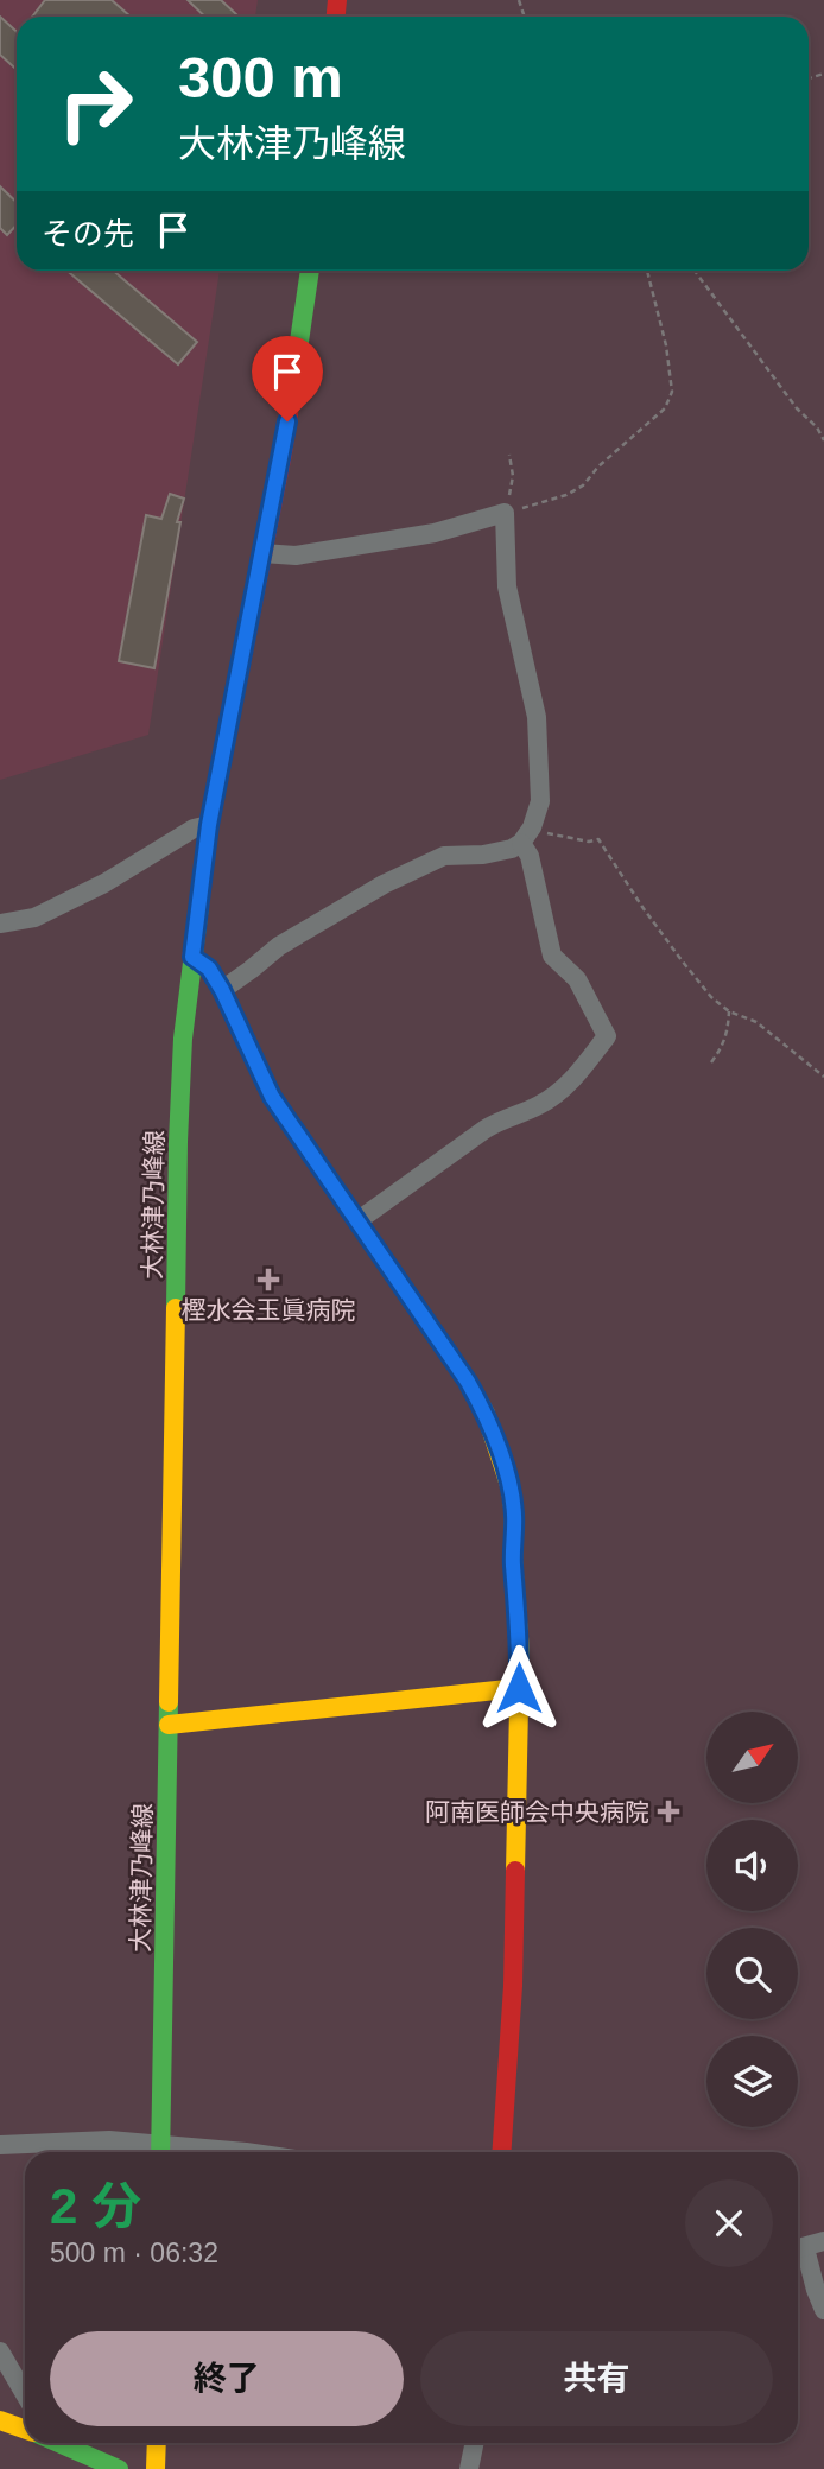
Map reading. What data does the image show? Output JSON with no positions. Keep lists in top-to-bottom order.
{
  "streets": {
    "main road": ["大林津乃峰線"]
  },
  "places": {
    "health": ["樫水会玉眞病院", "阿南医師会中央病院"]
  },
  "north": "top right",
  "page": {
    "turn": ["300 m", "大林津乃峰線"],
    "then": "その先",
    "heading": ["2 分", "500 m · 06:32"],
    "buttons": ["終了", "共有"]
  }
}
